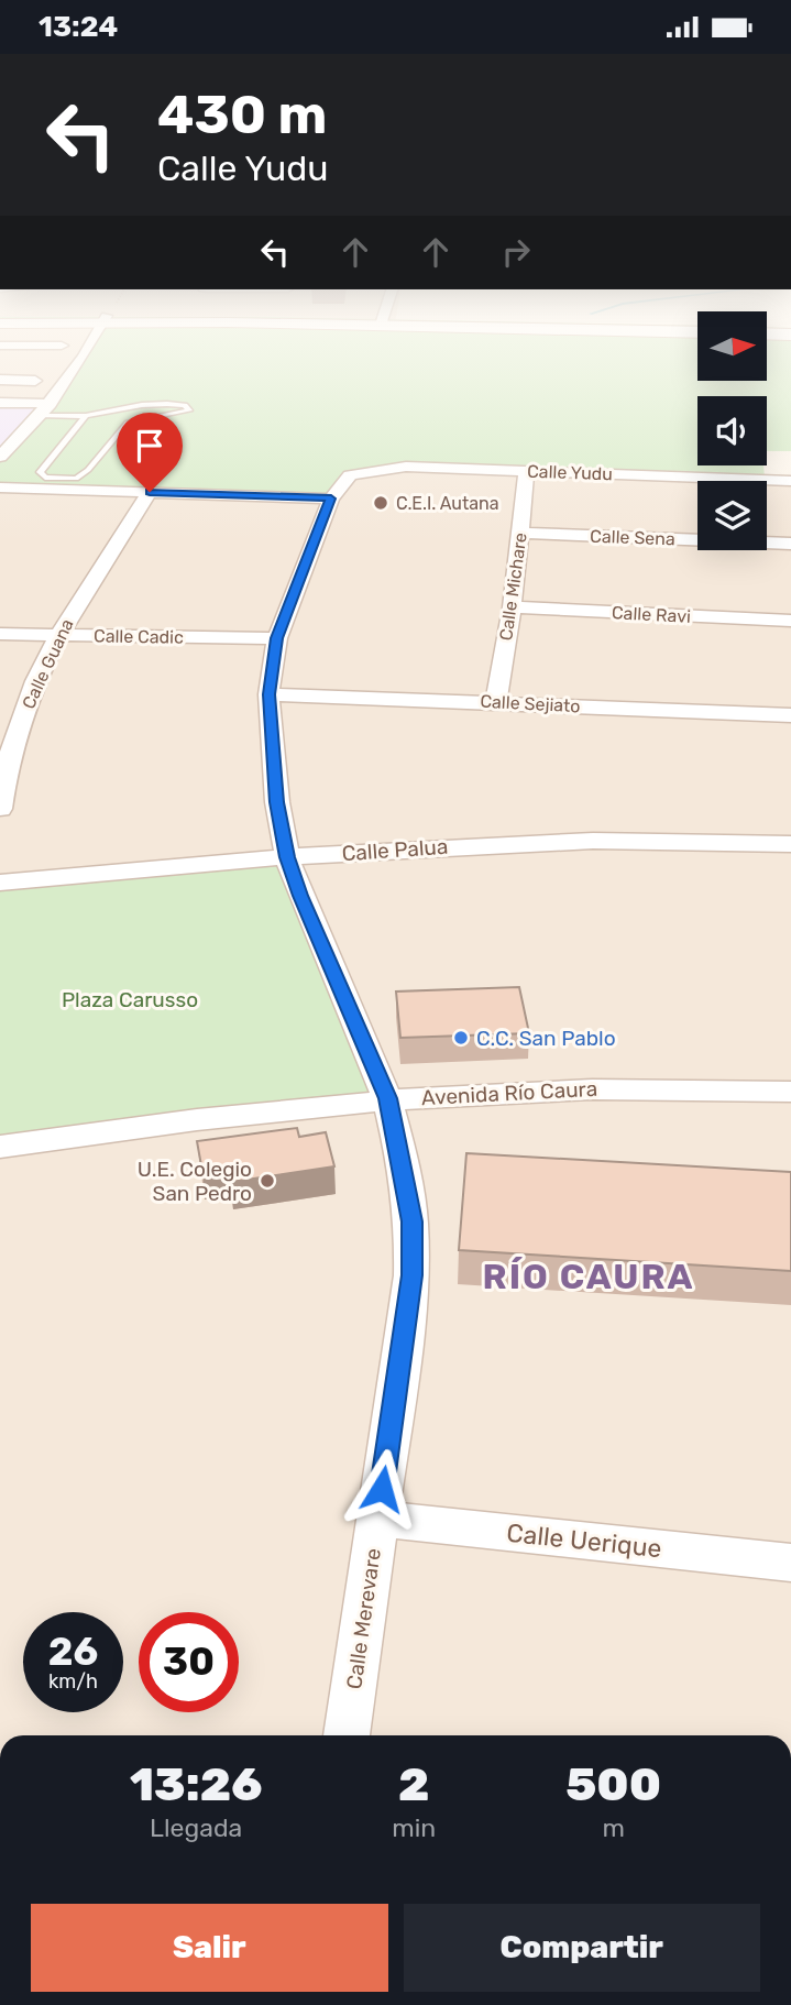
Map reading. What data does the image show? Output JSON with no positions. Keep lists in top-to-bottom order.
{
  "streets": {
    "street": [
      "Calle Yudu",
      "Calle Sena",
      "Calle Michare",
      "Calle Ravi",
      "Calle Cadic",
      "Calle Guana",
      "Calle Sejiato",
      "Calle Palua",
      "Avenida Río Caura",
      "Calle Uerique",
      "Calle Merevare"
    ]
  },
  "crossings": [
    ["Calle Yudu", "Calle Michare"],
    ["Calle Yudu", "Calle Merevare"],
    ["Calle Sena", "Calle Michare"],
    ["Calle Michare", "Calle Ravi"],
    ["Calle Michare", "Calle Sejiato"],
    ["Calle Cadic", "Calle Guana"],
    ["Calle Cadic", "Calle Merevare"],
    ["Calle Sejiato", "Calle Merevare"],
    ["Calle Palua", "Calle Merevare"],
    ["Avenida Río Caura", "Calle Merevare"],
    ["Calle Uerique", "Calle Merevare"]
  ],
  "districts": ["RÍO CAURA"],
  "parks": ["Plaza Carusso"],
  "places": ["C.E.I. Autana", "C.C. San Pablo", "U.E. Colegio San Pedro"],
  "north": "right",
  "page": {
    "status": "13:24",
    "turn": ["430 m", "Calle Yudu"],
    "speed": "26 km/h",
    "limit": "30",
    "eta": [
      "13:26",
      "Llegada",
      "2",
      "min",
      "500",
      "m"
    ],
    "buttons": ["Salir", "Compartir"]
  }
}
